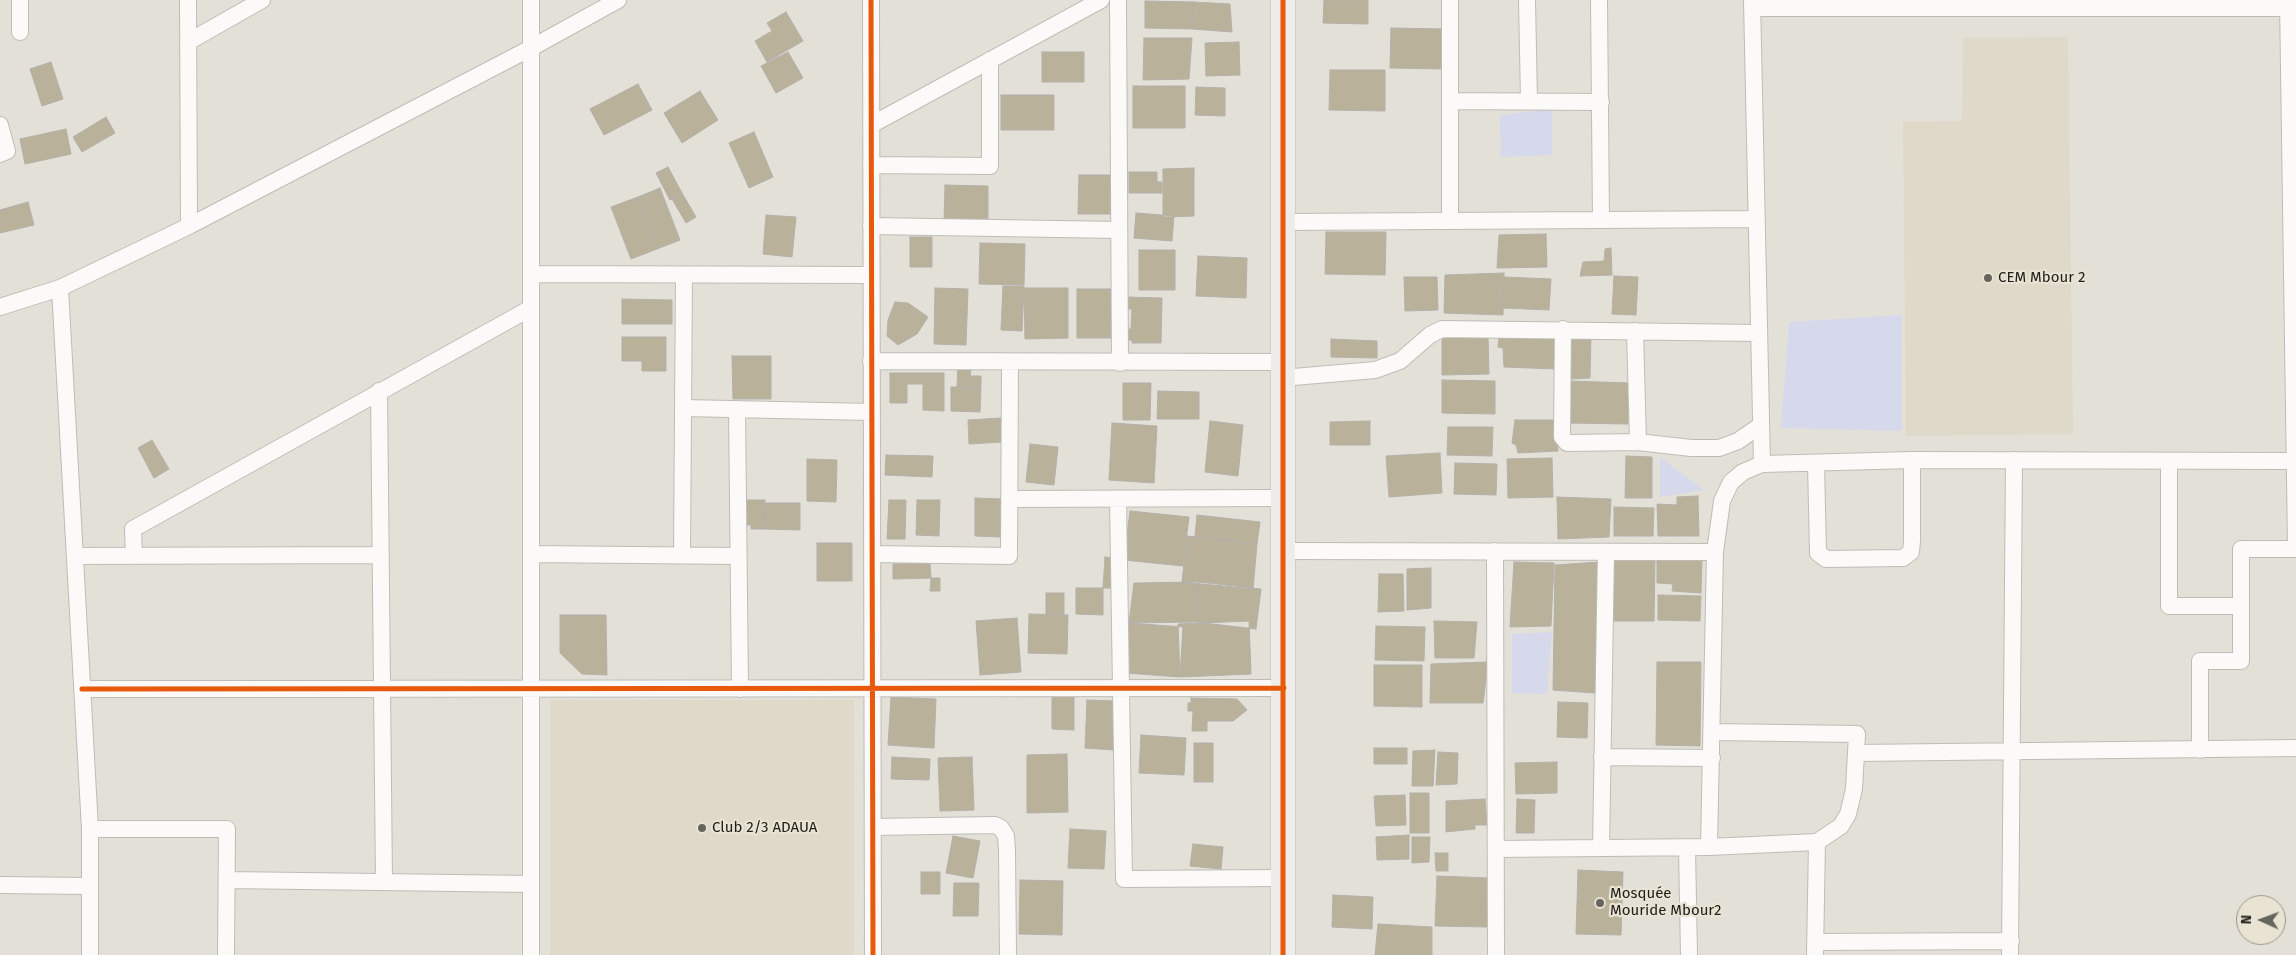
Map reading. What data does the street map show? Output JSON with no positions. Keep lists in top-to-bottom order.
{
  "places": ["CEM Mbour 2", "Club 2/3 ADAUA", "Mosquée Mouride Mbour2"],
  "north": "left"
}
